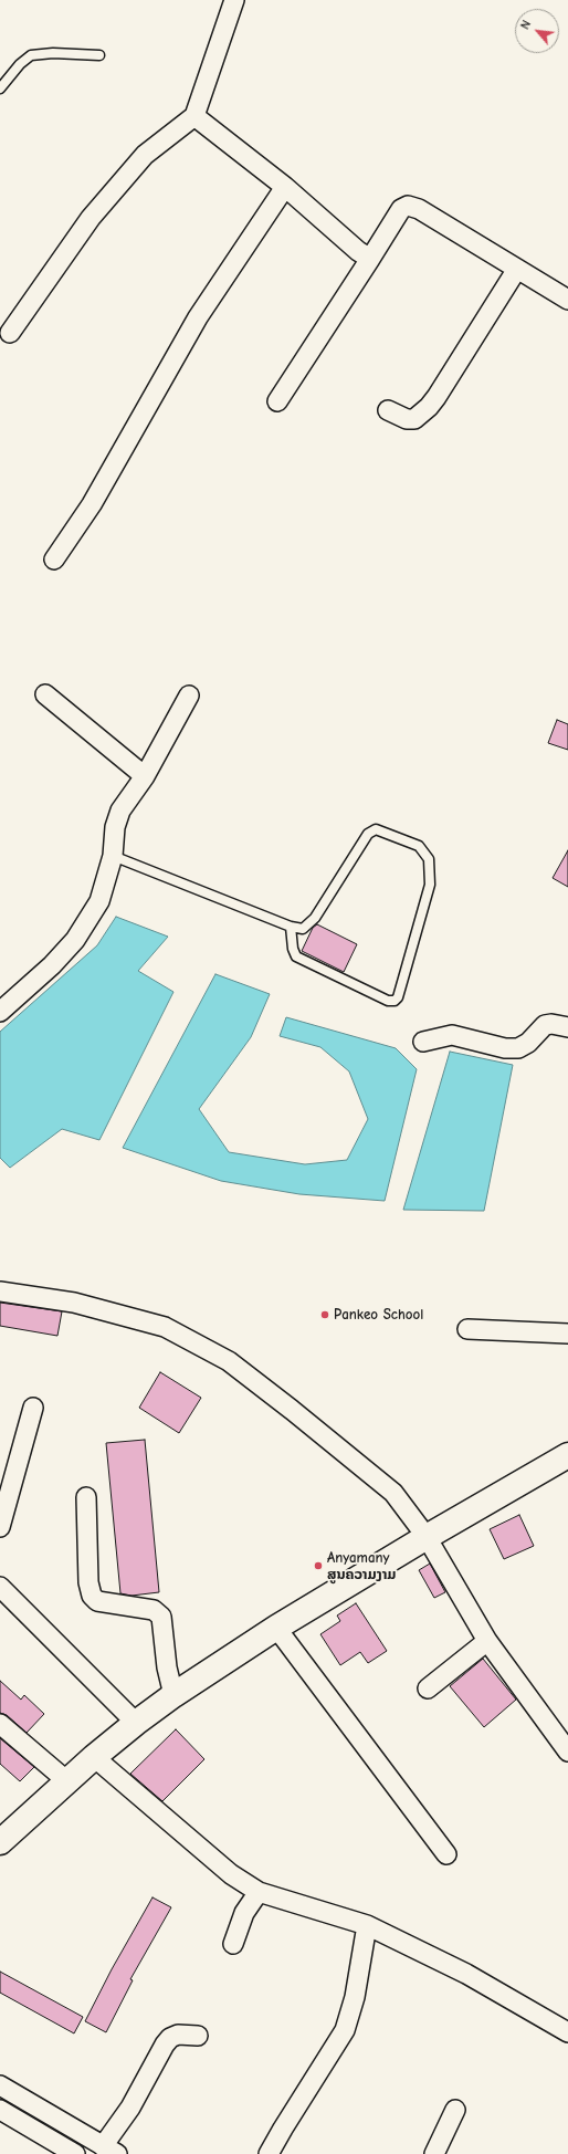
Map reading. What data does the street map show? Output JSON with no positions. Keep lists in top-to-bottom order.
{
  "places": ["Pankeo School", "Anyamany ສູນຄວາມງາມ"],
  "north": "top left"
}
